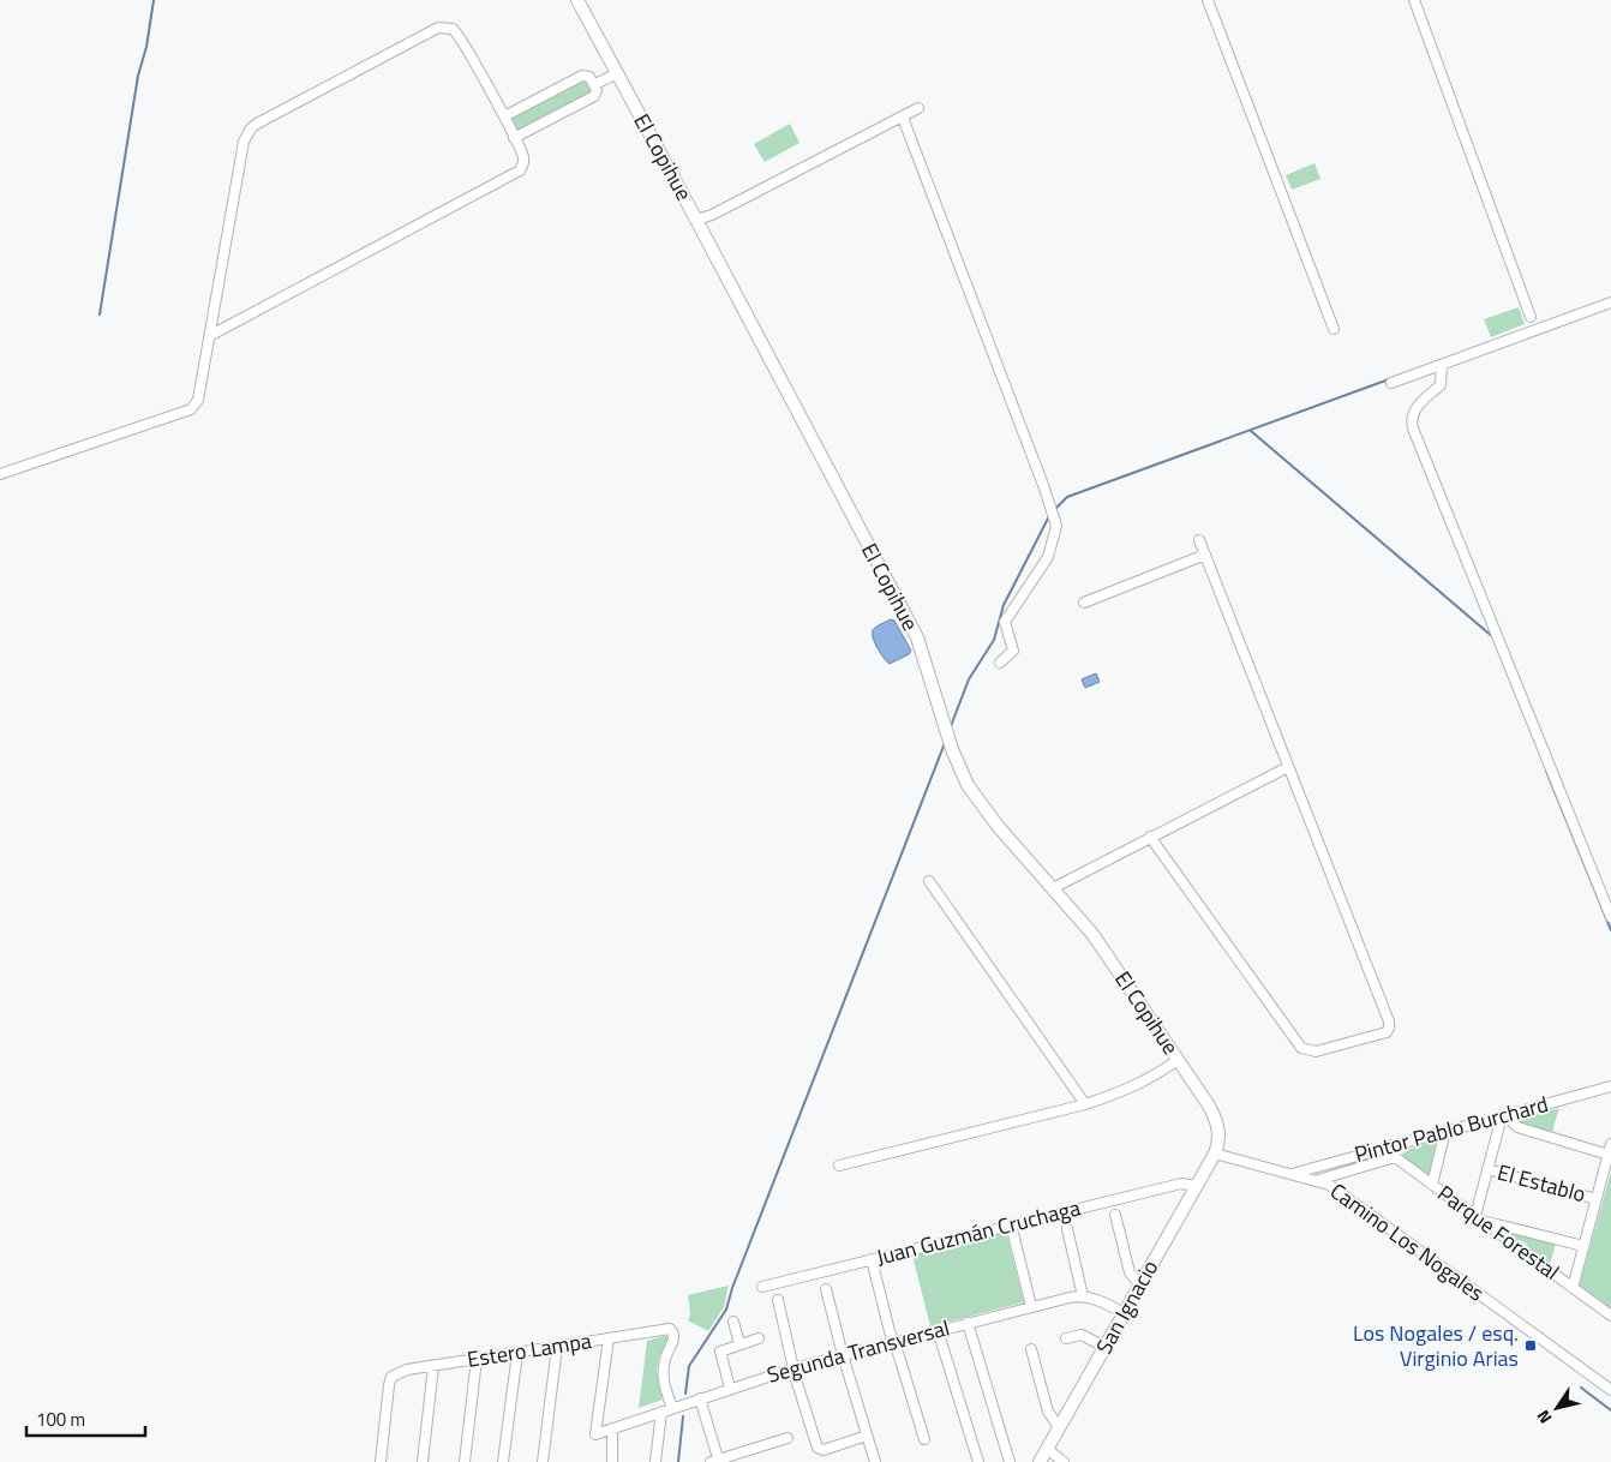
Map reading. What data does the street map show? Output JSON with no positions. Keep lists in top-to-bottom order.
{
  "streets": {
    "main road": ["El Copihue", "San Ignacio"],
    "street": [
      "Pintor Pablo Burchard",
      "El Establo",
      "Juan Guzmán Cruchaga",
      "Parque Forestal",
      "Camino Los Nogales",
      "Estero Lampa",
      "Segunda Transversal"
    ]
  },
  "crossings": [
    ["El Copihue", "Camino Los Nogales"],
    ["El Copihue", "San Ignacio"],
    ["Pintor Pablo Burchard", "Parque Forestal"],
    ["Pintor Pablo Burchard", "Camino Los Nogales"],
    ["Juan Guzmán Cruchaga", "San Ignacio"],
    ["Camino Los Nogales", "San Ignacio"],
    ["San Ignacio", "Segunda Transversal"],
    ["Estero Lampa", "Segunda Transversal"]
  ],
  "places": {
    "transit": ["Los Nogales / esq. Virginio Arias"]
  },
  "scale_bar": "100 m",
  "north": "bottom left"
}
